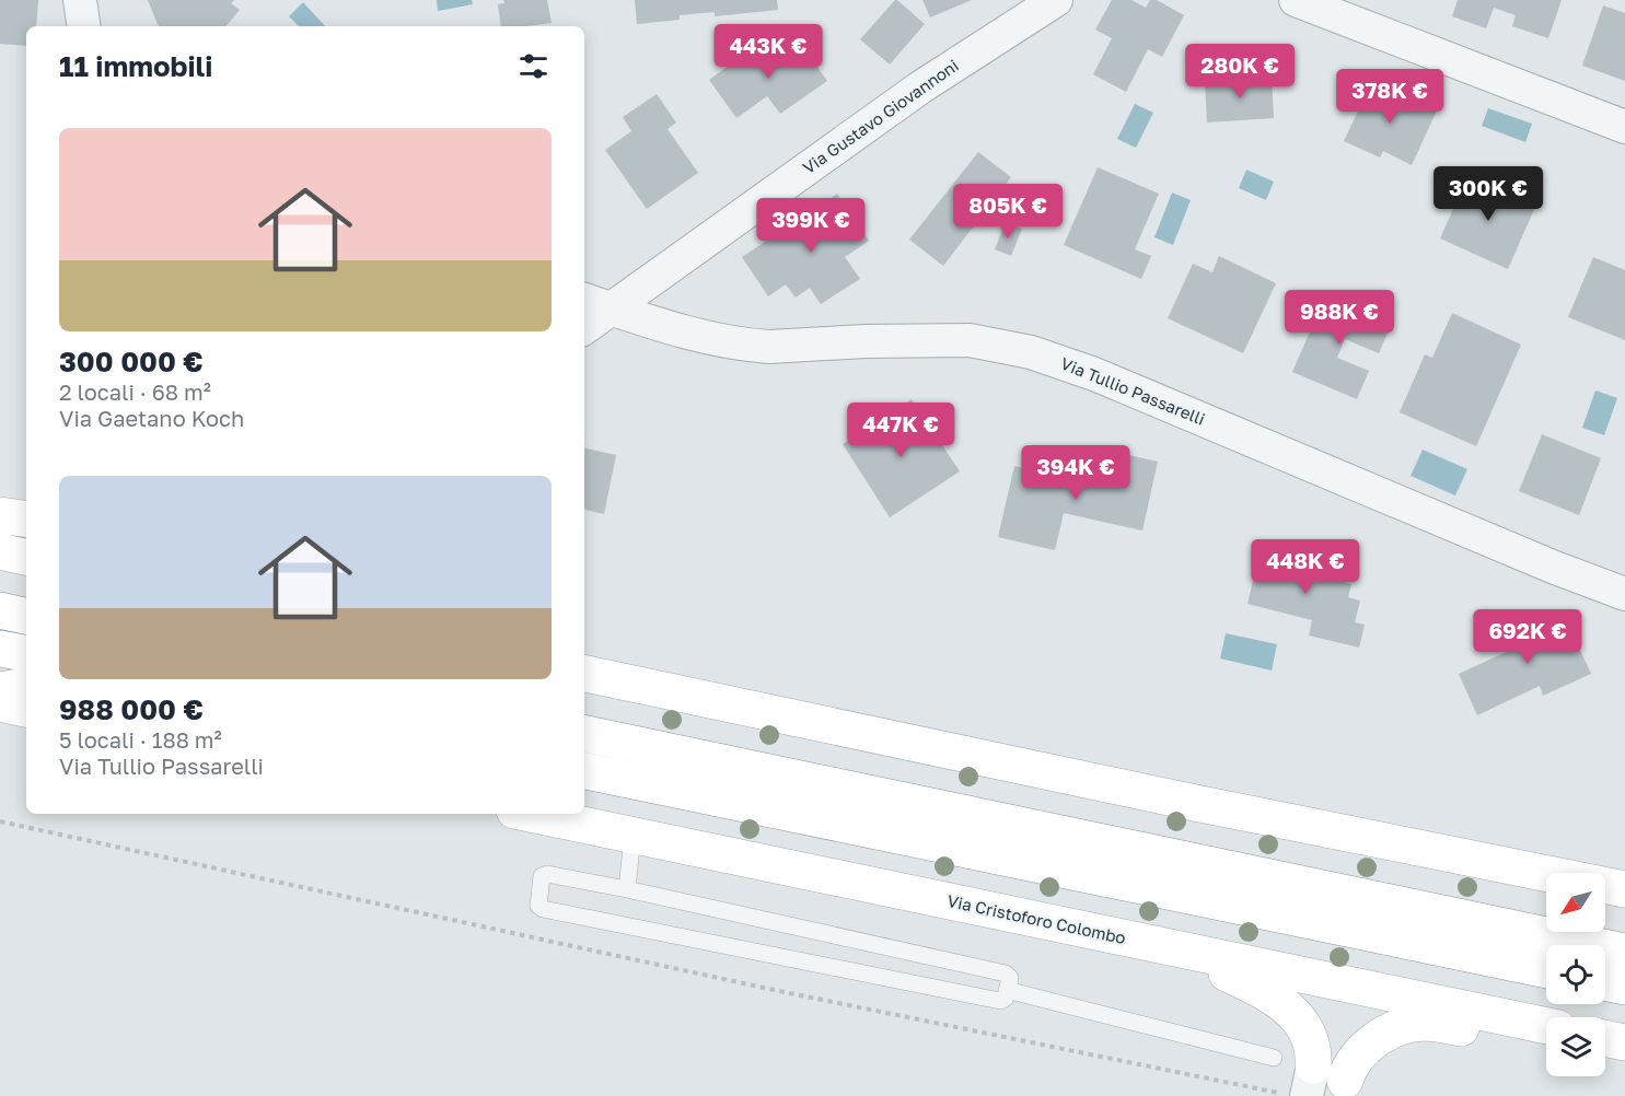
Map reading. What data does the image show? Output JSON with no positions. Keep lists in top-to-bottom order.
{
  "streets": {
    "main road": ["Via Cristoforo Colombo"],
    "street": ["Via Gustavo Giovannoni", "Via Tullio Passarelli"]
  },
  "crossings": [
    ["Via Gustavo Giovannoni", "Via Tullio Passarelli"]
  ],
  "north": "bottom left",
  "page": {
    "price": [
      "443K €",
      "280K €",
      "378K €",
      "300K €",
      "805K €",
      "399K €",
      "988K €",
      "447K €",
      "394K €",
      "448K €",
      "692K €"
    ],
    "heading": "11 immobili",
    "list": [
      {
        "name": "300 000 €",
        "note": "2 locali · 68 m² · Via Gaetano Koch"
      },
      {
        "name": "988 000 €",
        "note": "5 locali · 188 m² · Via Tullio Passarelli"
      }
    ]
  }
}
